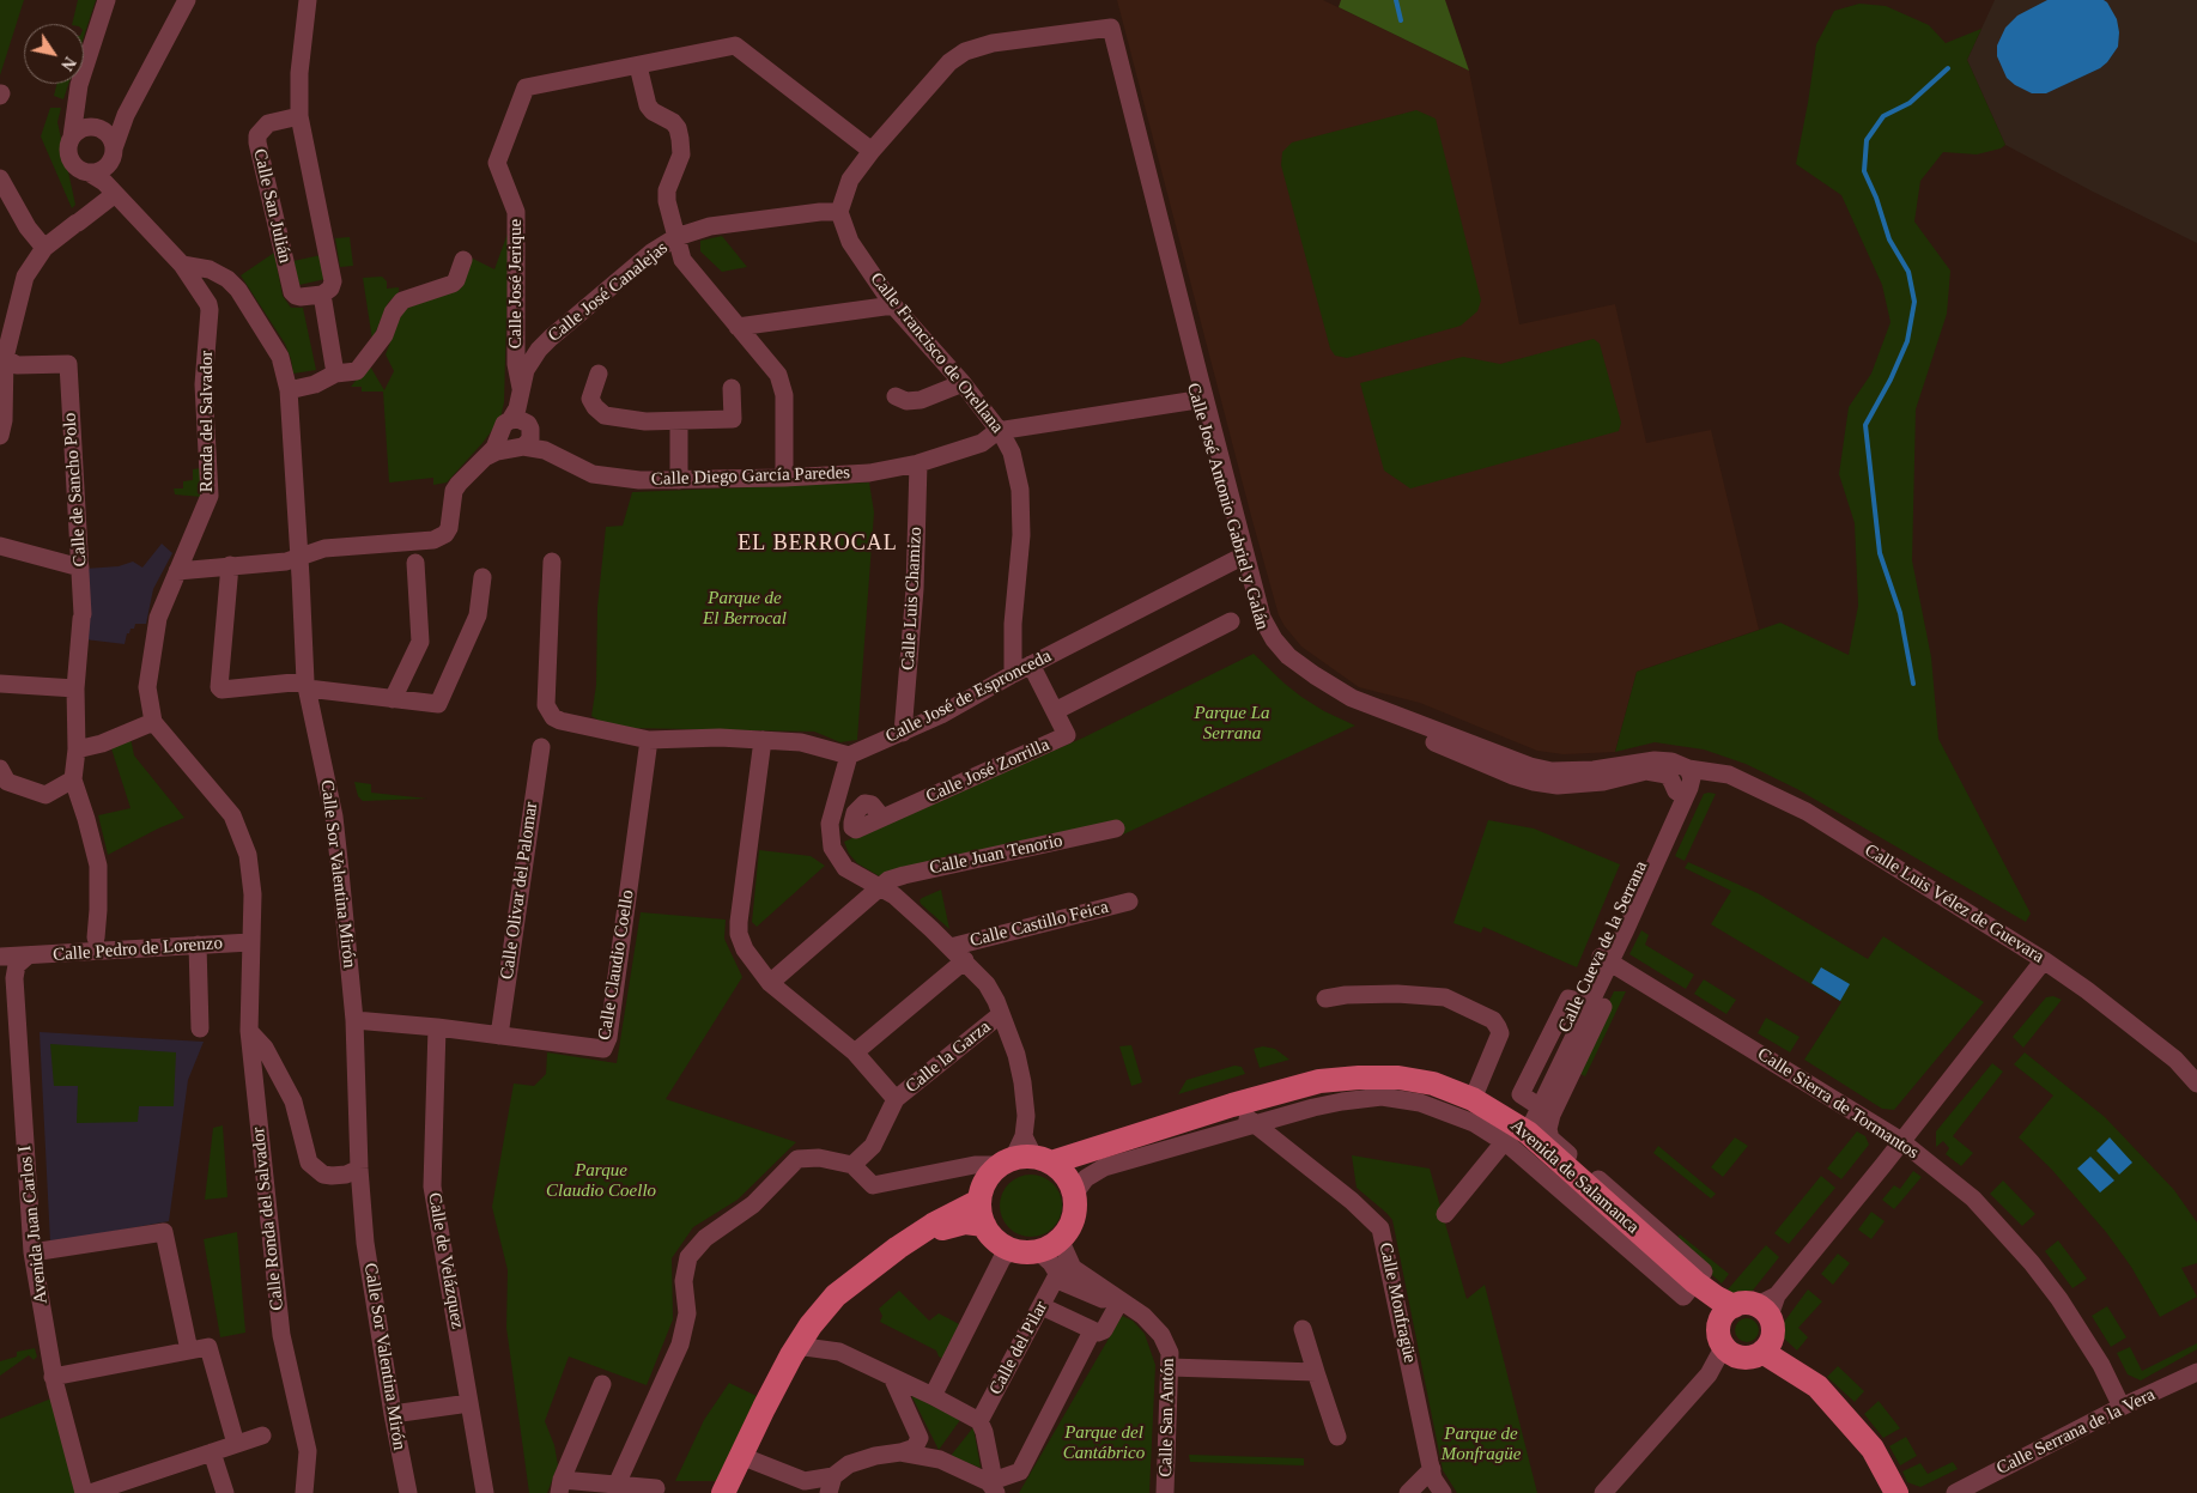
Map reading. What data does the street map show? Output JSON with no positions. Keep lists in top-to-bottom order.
{
  "streets": {
    "main road": ["Avenida de Salamanca"],
    "street": [
      "Calle San Julián",
      "Calle José Jerique",
      "Calle José Canalejas",
      "Calle Francisco de Orellana",
      "Ronda del Salvador",
      "Calle Diego García Paredes",
      "Calle de Sancho Polo",
      "Calle José Antonio Gabriel y Galán",
      "Calle Luis Chamizo",
      "Calle José de Espronceda",
      "Calle José Zorrilla",
      "Calle Juan Tenorio",
      "Calle Sor Valentina Mirón",
      "Calle Olivar del Palomar",
      "Calle Luis Vélez de Guevara",
      "Calle Castillo Feica",
      "Calle Cueva de la Serrana",
      "Calle Pedro de Lorenzo",
      "Calle Claudio Coello",
      "Calle la Garza",
      "Calle Sierra de Tormantos",
      "Calle Ronda del Salvador",
      "Avenida Juan Carlos I",
      "Calle de Velázquez",
      "Calle Monfragüe",
      "Calle del Pilar",
      "Calle San Antón",
      "Calle Serrana de la Vera"
    ]
  },
  "crossings": [
    ["Calle José Jerique", "Calle José Canalejas"],
    ["Calle José Canalejas", "Calle Francisco de Orellana"],
    ["Calle José Canalejas", "Ronda del Salvador"],
    ["Calle José Canalejas", "Calle Diego García Paredes"],
    ["Calle José Canalejas", "Calle Sor Valentina Mirón"],
    ["Calle Francisco de Orellana", "Calle José de Espronceda"],
    ["Ronda del Salvador", "Calle Sor Valentina Mirón"],
    ["Calle Diego García Paredes", "Calle Luis Chamizo"],
    ["Calle José Antonio Gabriel y Galán", "Calle José de Espronceda"],
    ["Calle José Antonio Gabriel y Galán", "Calle Luis Vélez de Guevara"],
    ["Calle José Antonio Gabriel y Galán", "Calle Cueva de la Serrana"],
    ["Calle Luis Chamizo", "Calle José de Espronceda"],
    ["Calle José de Espronceda", "Calle José Zorrilla"],
    ["Calle Sor Valentina Mirón", "Calle Claudio Coello"],
    ["Calle Olivar del Palomar", "Calle Claudio Coello"],
    ["Calle Luis Vélez de Guevara", "Calle Cueva de la Serrana"],
    ["Calle Cueva de la Serrana", "Calle Sierra de Tormantos"],
    ["Calle Pedro de Lorenzo", "Calle Ronda del Salvador"],
    ["Calle Pedro de Lorenzo", "Avenida Juan Carlos I"],
    ["Calle Claudio Coello", "Calle de Velázquez"],
    ["Calle Sierra de Tormantos", "Calle Serrana de la Vera"],
    ["Avenida de Salamanca", "Calle Monfragüe"],
    ["Avenida de Salamanca", "Calle San Antón"],
    ["Calle del Pilar", "Calle San Antón"]
  ],
  "districts": ["EL BERROCAL"],
  "parks": [
    "Parque de El Berrocal",
    "Parque La Serrana",
    "Parque Claudio Coello",
    "Parque del Cantábrico",
    "Parque de Monfragüe"
  ],
  "north": "bottom right"
}
